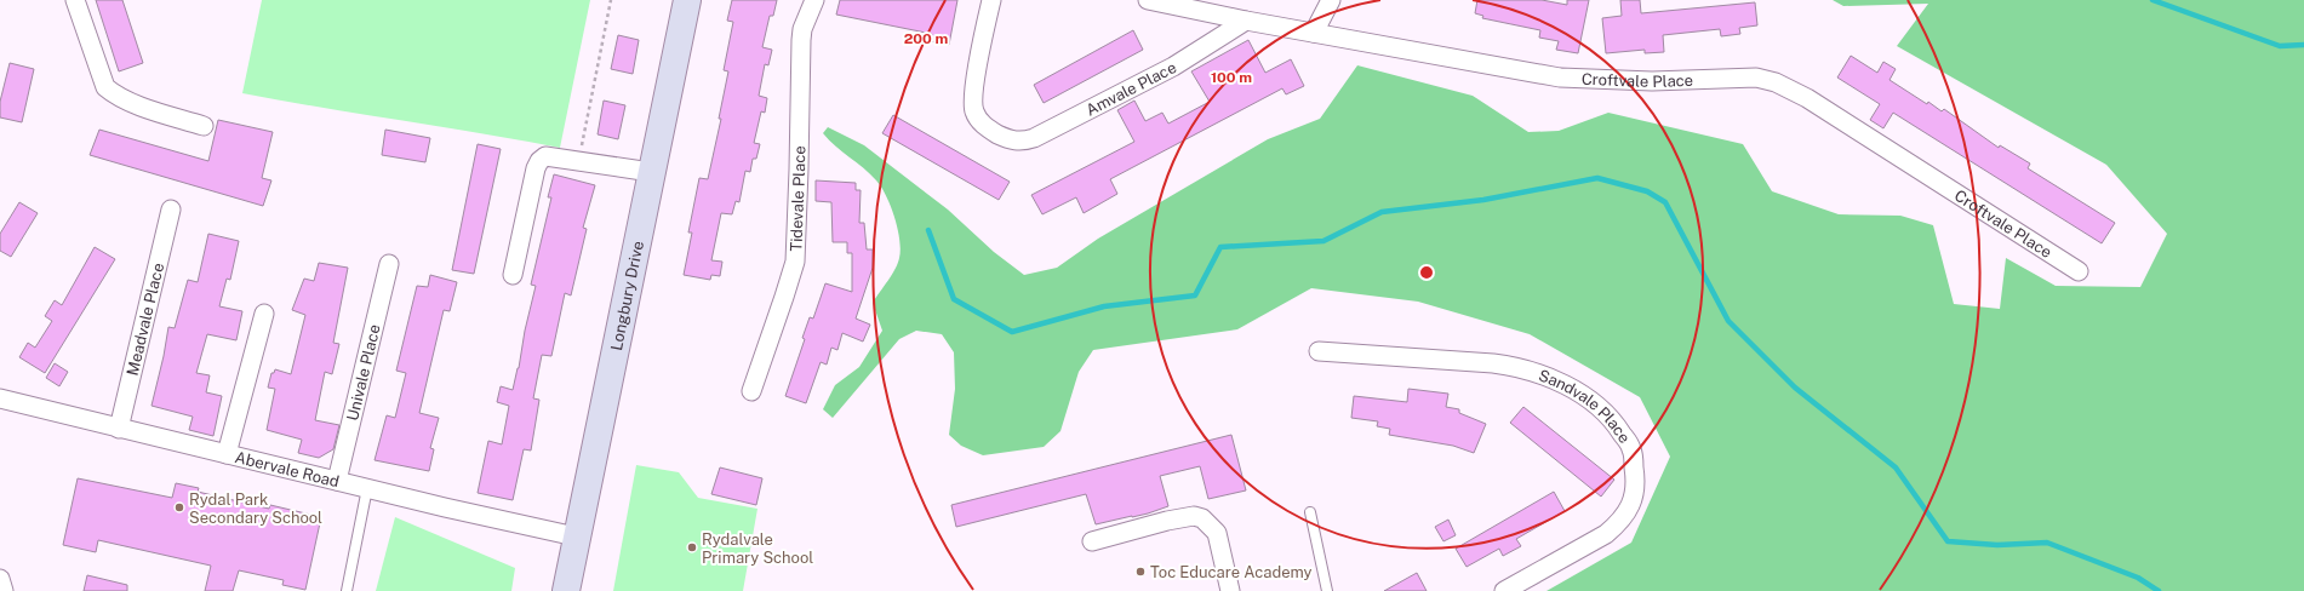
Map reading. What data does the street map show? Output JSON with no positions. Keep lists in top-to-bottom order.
{
  "streets": {
    "street": [
      "Croftvale Place",
      "Amvale Place",
      "Tidevale Place",
      "Longbury Drive",
      "Meadvale Place",
      "Univale Place",
      "Sandvale Place",
      "Abervale Road"
    ]
  },
  "crossings": [
    ["Croftvale Place", "Amvale Place"],
    ["Longbury Drive", "Abervale Road"],
    ["Meadvale Place", "Abervale Road"],
    ["Univale Place", "Abervale Road"]
  ],
  "places": ["Rydal Park Secondary School", "Rydalvale Primary School", "Toc Educare Academy"],
  "rings": ["200 m", "100 m"]
}
